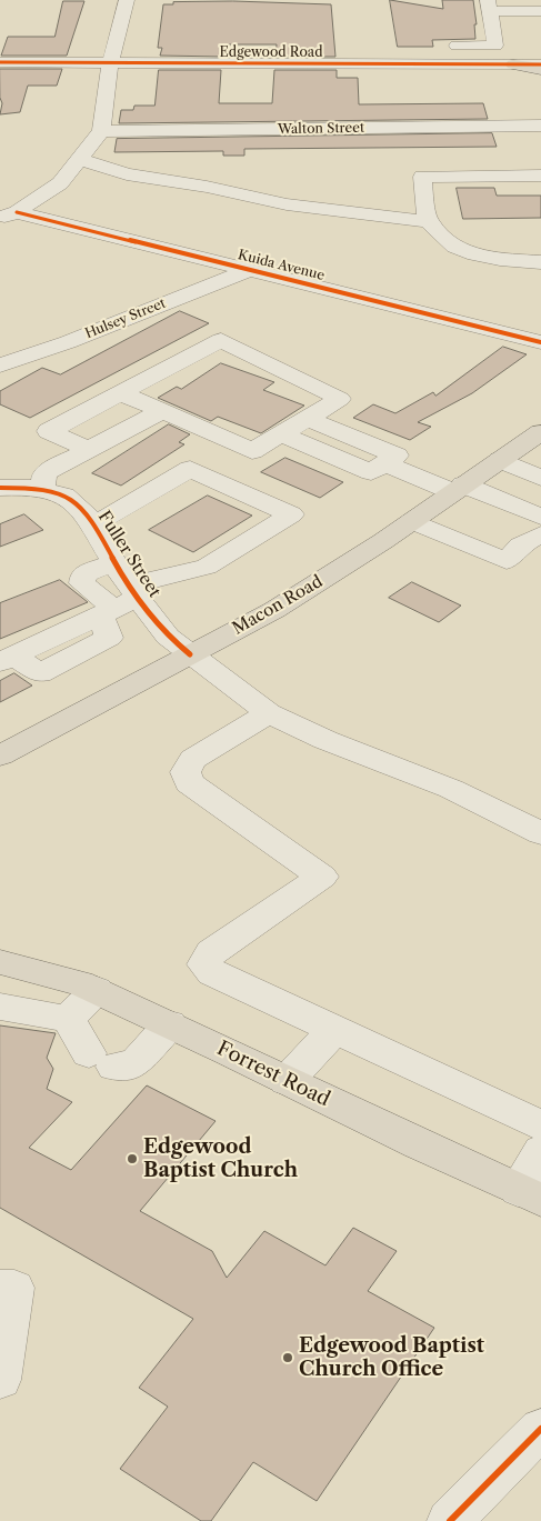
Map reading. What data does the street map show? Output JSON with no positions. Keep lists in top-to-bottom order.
{
  "streets": {
    "main road": ["Macon Road", "Forrest Road"],
    "street": [
      "Edgewood Road",
      "Walton Street",
      "Kuida Avenue",
      "Hulsey Street",
      "Fuller Street"
    ]
  },
  "crossings": [
    ["Kuida Avenue", "Hulsey Street"],
    ["Fuller Street", "Macon Road"]
  ],
  "places": ["Edgewood Baptist Church", "Edgewood Baptist Church Office"]
}
